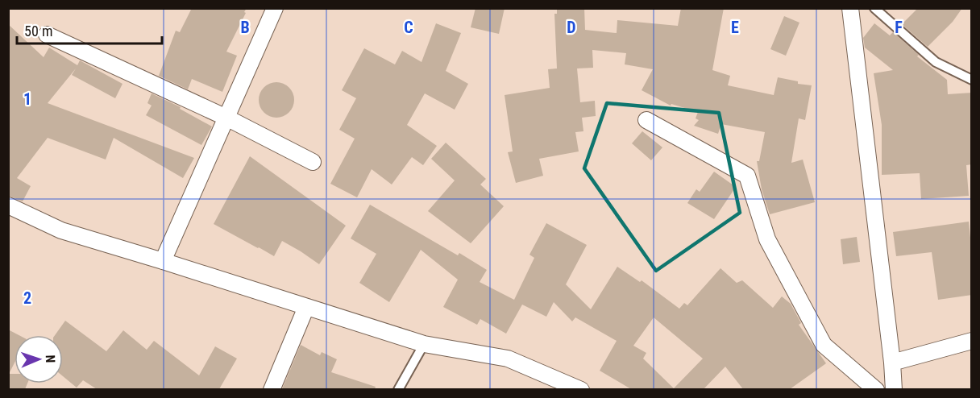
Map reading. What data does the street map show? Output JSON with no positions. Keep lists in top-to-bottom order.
{
  "scale_bar": "50 m",
  "north": "right",
  "grid": {
    "columns": [
      "B",
      "C",
      "D",
      "E",
      "F"
    ],
    "rows": ["1", "2"]
  }
}
